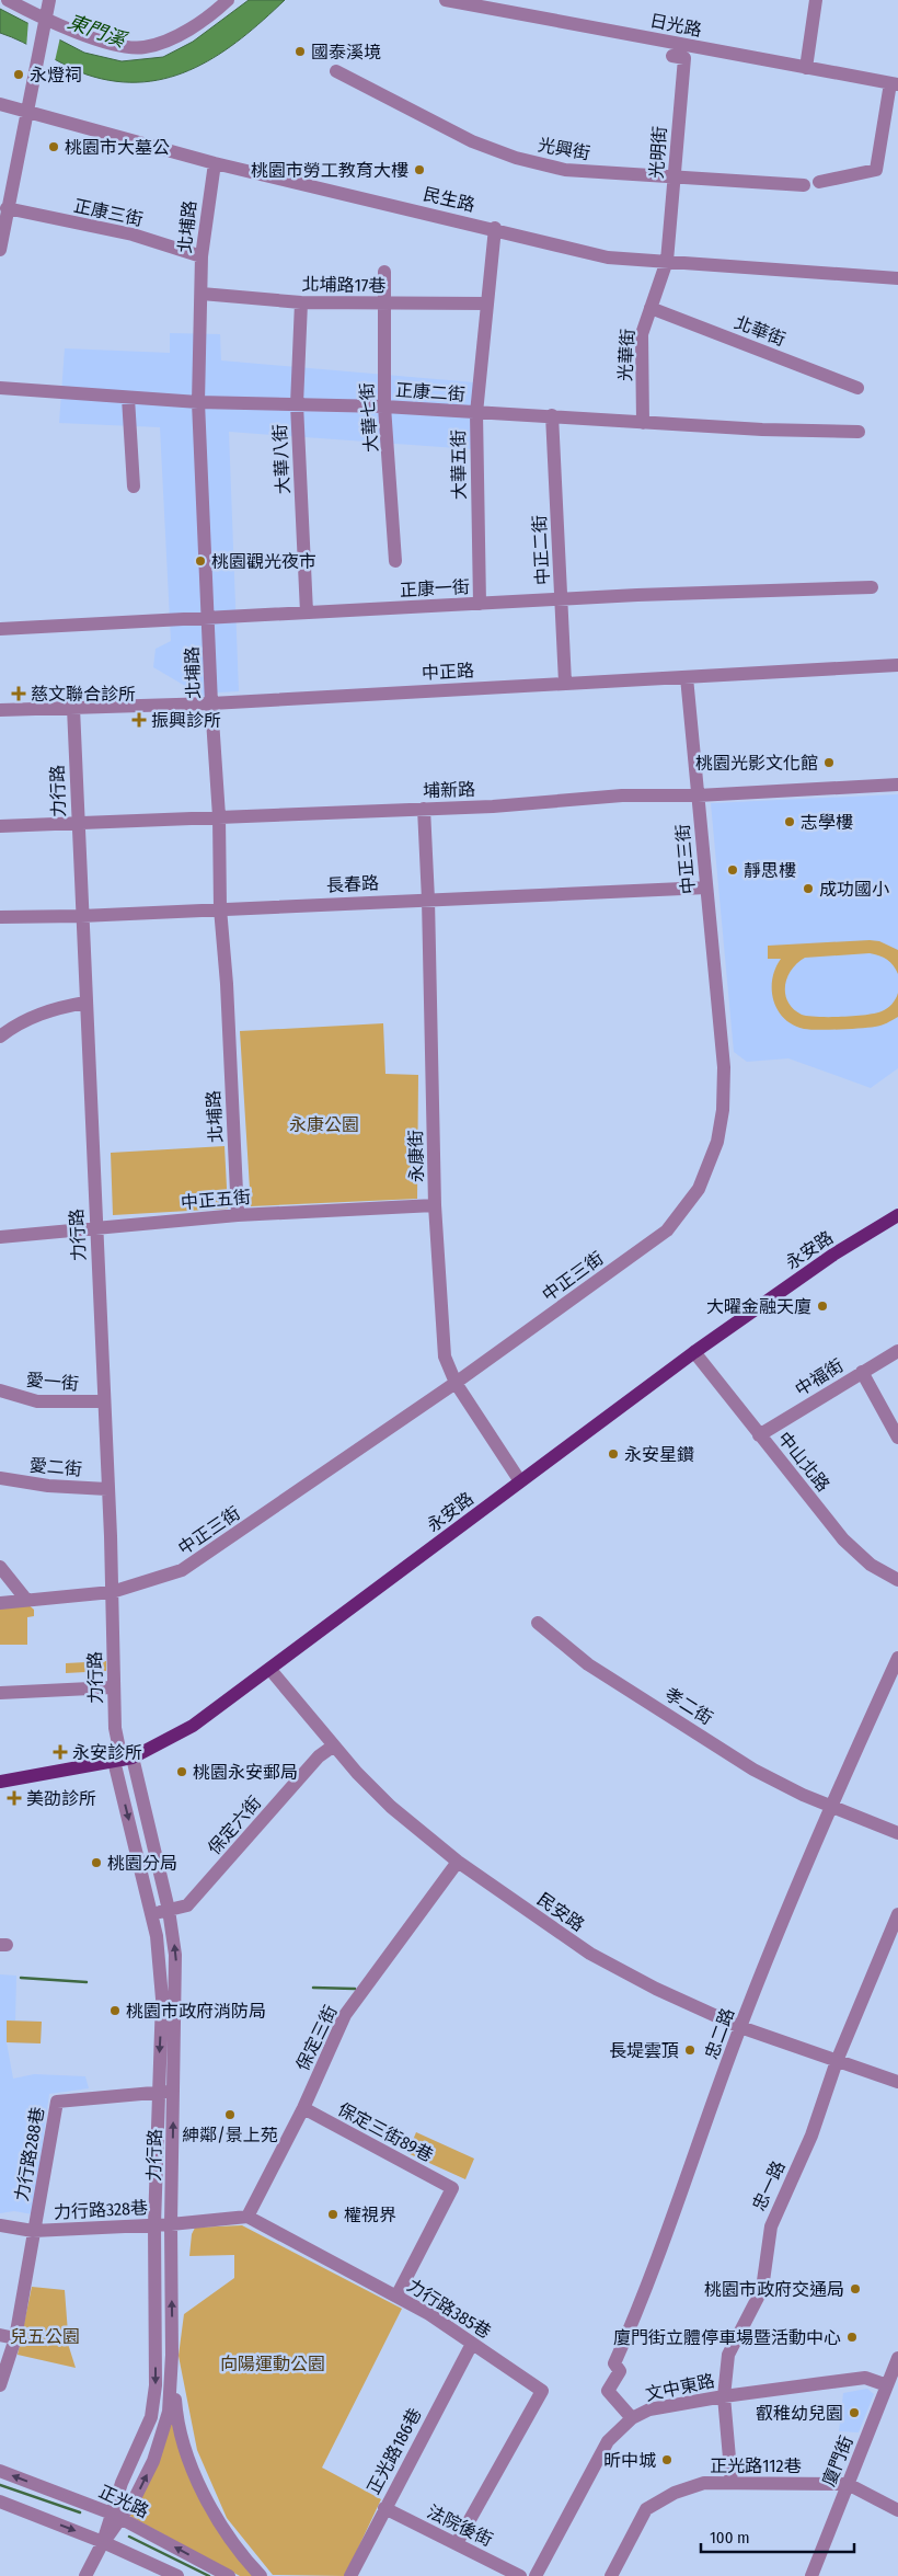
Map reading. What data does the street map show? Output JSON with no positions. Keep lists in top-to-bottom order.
{
  "streets": {
    "main road": ["永安路"],
    "street": [
      "日光路",
      "光興街",
      "光明街",
      "民生路",
      "正康三街",
      "北埔路",
      "北埔路17巷",
      "北華街",
      "光華街",
      "正康二街",
      "大華七街",
      "大華八街",
      "大華五街",
      "中正二街",
      "正康一街",
      "中正路",
      "埔新路",
      "力行路",
      "中正三街",
      "長春路",
      "永康街",
      "中正五街",
      "中福街",
      "愛一街",
      "中山北路",
      "愛二街",
      "孝二街",
      "保定六街",
      "民安路",
      "忠二路",
      "保定三街",
      "保定三街89巷",
      "力行路288巷",
      "忠一路",
      "力行路328巷",
      "力行路385巷",
      "文中東路",
      "正光路186巷",
      "廈門街",
      "正光路112巷",
      "正光路",
      "法院後街"
    ]
  },
  "crossings": [
    ["光興街", "光明街"],
    ["光明街", "民生路"],
    ["光明街", "光華街"],
    ["民生路", "北埔路"],
    ["民生路", "光華街"],
    ["民生路", "大華五街"],
    ["正康三街", "北埔路"],
    ["北埔路", "北埔路17巷"],
    ["北埔路", "正康二街"],
    ["北埔路", "正康一街"],
    ["北埔路", "中正路"],
    ["北埔路", "埔新路"],
    ["北埔路", "長春路"],
    ["北埔路", "中正五街"],
    ["北埔路17巷", "大華七街"],
    ["北埔路17巷", "大華八街"],
    ["北埔路17巷", "大華五街"],
    ["北華街", "光華街"],
    ["光華街", "正康二街"],
    ["正康二街", "大華七街"],
    ["正康二街", "大華八街"],
    ["正康二街", "大華五街"],
    ["正康二街", "中正二街"],
    ["大華八街", "正康一街"],
    ["大華五街", "正康一街"],
    ["中正二街", "正康一街"],
    ["中正二街", "中正路"],
    ["中正路", "力行路"],
    ["中正路", "中正三街"],
    ["埔新路", "力行路"],
    ["埔新路", "中正三街"],
    ["埔新路", "永康街"],
    ["力行路", "中正三街"],
    ["力行路", "長春路"],
    ["力行路", "中正五街"],
    ["力行路", "永安路"],
    ["力行路", "愛一街"],
    ["力行路", "愛二街"],
    ["力行路", "保定六街"],
    ["力行路", "力行路288巷"],
    ["力行路", "力行路328巷"],
    ["力行路", "正光路"],
    ["中正三街", "長春路"],
    ["中正三街", "永康街"],
    ["長春路", "永康街"],
    ["永康街", "中正五街"],
    ["永康街", "永安路"],
    ["永安路", "中山北路"],
    ["永安路", "民安路"],
    ["中福街", "中山北路"],
    ["孝二街", "忠二路"],
    ["保定六街", "民安路"],
    ["民安路", "忠二路"],
    ["民安路", "保定三街"],
    ["民安路", "忠一路"],
    ["忠二路", "文中東路"],
    ["保定三街", "保定三街89巷"],
    ["保定三街", "力行路385巷"],
    ["保定三街89巷", "力行路385巷"],
    ["力行路288巷", "力行路328巷"],
    ["忠一路", "文中東路"],
    ["忠一路", "正光路112巷"],
    ["力行路385巷", "正光路186巷"],
    ["力行路385巷", "法院後街"],
    ["文中東路", "廈門街"],
    ["正光路186巷", "法院後街"],
    ["廈門街", "正光路112巷"]
  ],
  "water": ["東門溪"],
  "parks": ["永康公園", "兒五公園", "向陽運動公園"],
  "places": {
    "other": [
      "國泰溪境",
      "永燈祠",
      "桃園市大墓公",
      "桃園市勞工教育大樓",
      "桃園觀光夜市",
      "桃園光影文化館",
      "志學樓",
      "靜思樓",
      "成功國小",
      "大曜金融天廈",
      "永安星鑽",
      "桃園永安郵局",
      "桃園分局",
      "桃園市政府消防局",
      "長堤雲頂",
      "紳鄰/景上苑",
      "權視界",
      "桃園市政府交通局",
      "廈門街立體停車場暨活動中心",
      "叡稚幼兒園",
      "昕中城"
    ],
    "health": [
      "慈文聯合診所",
      "振興診所",
      "永安診所",
      "美劭診所"
    ]
  },
  "scale_bar": "100 m"
}
